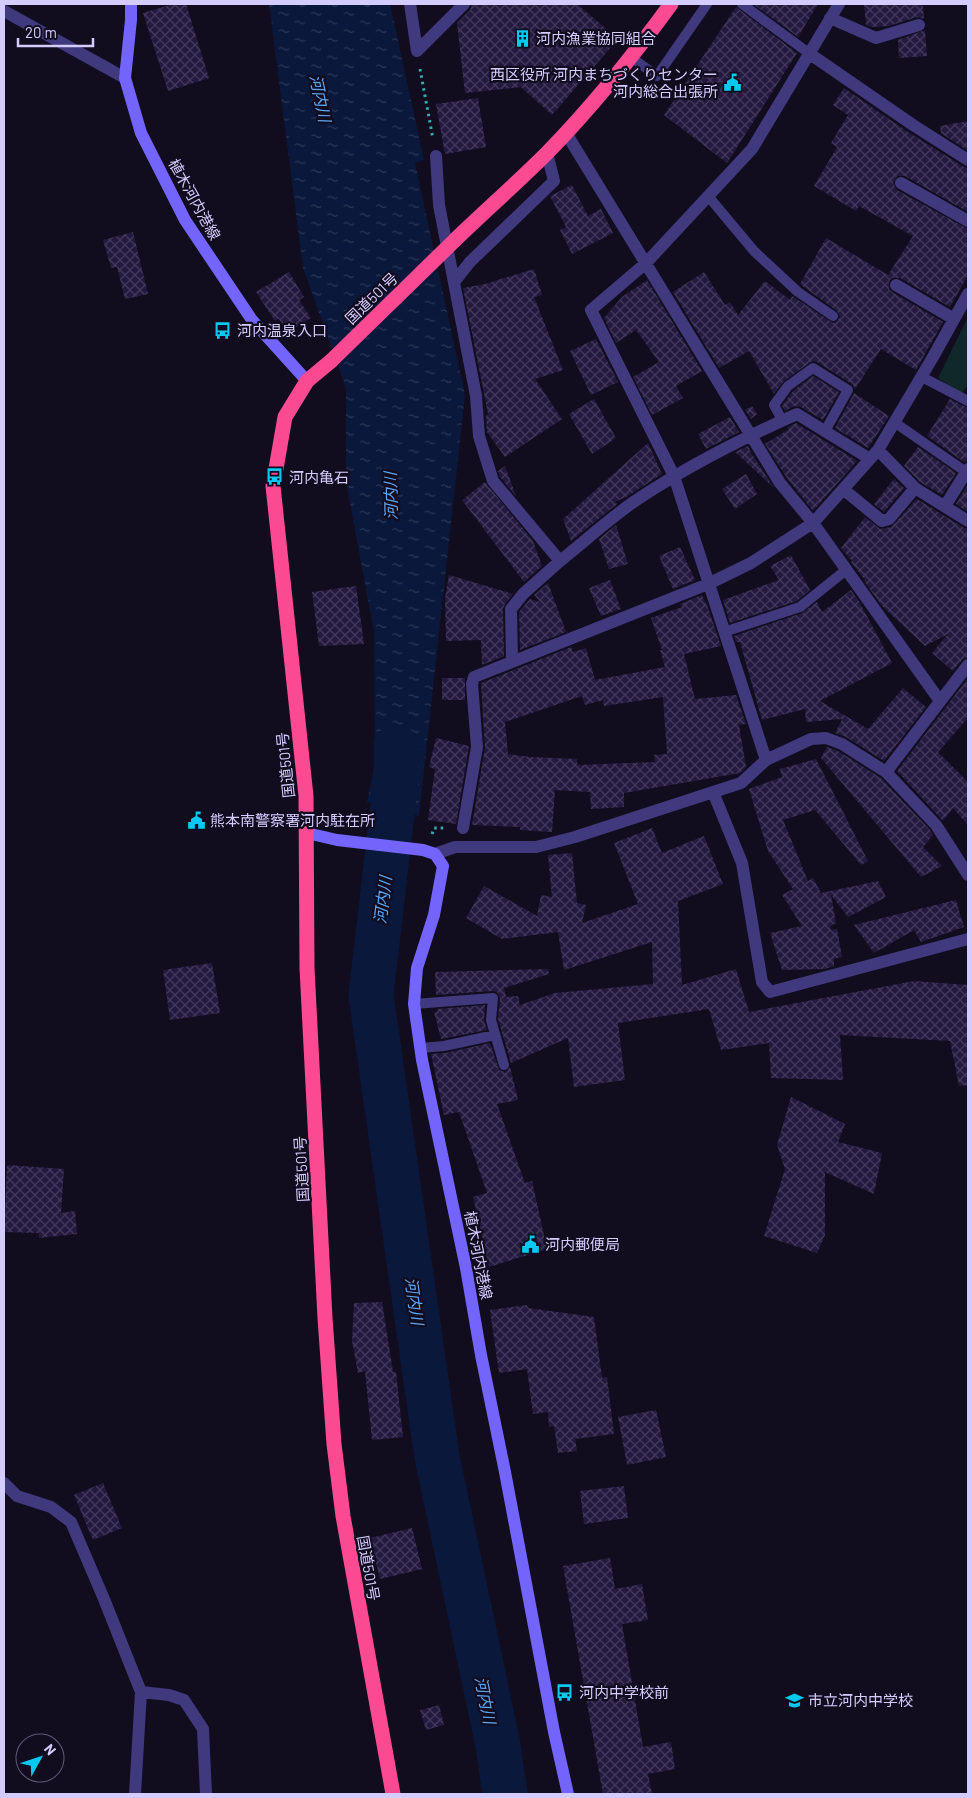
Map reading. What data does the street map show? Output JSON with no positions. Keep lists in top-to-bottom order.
{
  "streets": {
    "highway": ["国道501号"],
    "main road": ["植木河内港線"]
  },
  "crossings": [
    ["植木河内港線", "国道501号"]
  ],
  "water": ["河内川"],
  "places": {
    "building": ["河内漁業協同組合"],
    "public building": ["西区役所 河内まちづくりセンター 河内総合出張所", "熊本南警察署河内駐在所", "河内郵便局"],
    "bus stop": ["河内温泉入口", "河内亀石", "河内中学校前"],
    "school or university": ["市立河内中学校"]
  },
  "scale_bar": "20 m",
  "north": "top right"
}
